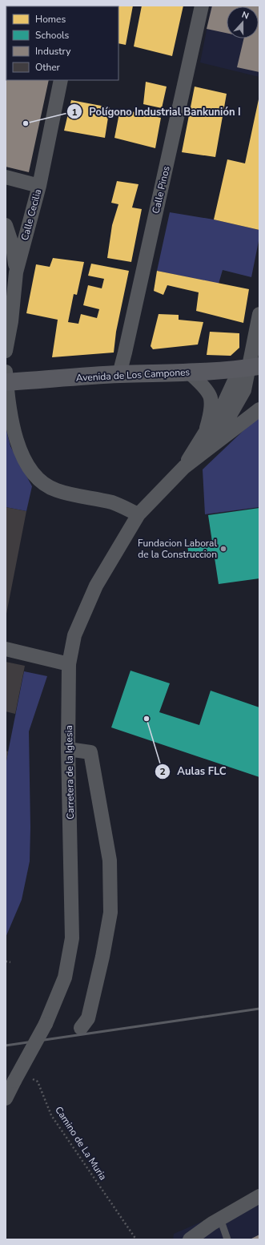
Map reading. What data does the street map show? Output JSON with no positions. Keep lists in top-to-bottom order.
{
  "streets": {
    "street": [
      "Calle Pinos",
      "Calle Cecilia",
      "Avenida de Los Campones",
      "Carretera de la Iglesia"
    ],
    "path": ["Camino de La Muria"]
  },
  "crossings": [
    ["Calle Pinos", "Avenida de Los Campones"],
    ["Avenida de Los Campones", "Carretera de la Iglesia"]
  ],
  "places": ["Polígono Industrial Bankunión I", "Fundacion Laboral de la Construccion", "Aulas FLC"],
  "legend": [
    "Homes",
    "Schools",
    "Industry",
    "Other"
  ],
  "north": "top"
}
